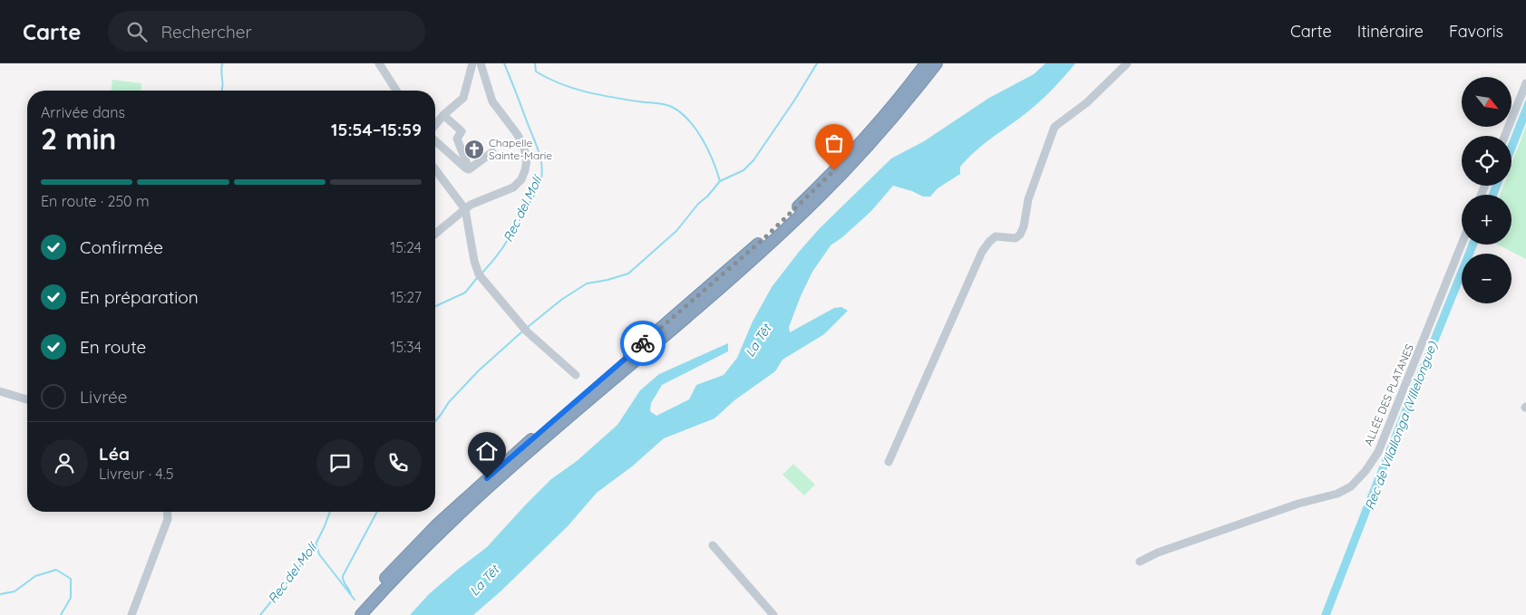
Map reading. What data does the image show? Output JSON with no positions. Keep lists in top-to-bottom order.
{
  "streets": {
    "street": ["ALLÉE DES PLATANES"]
  },
  "water": ["Rec del Molí", "La Têt", "Rec de Vilallonga (Villelongue)"],
  "places": {
    "church": ["Chapelle Sainte-Marie"]
  },
  "north": "bottom right",
  "page": {
    "header": "Carte",
    "search": "Rechercher",
    "nav": ["Carte", "Itinéraire", "Favoris"],
    "map_buttons": ["+", "−"],
    "heading": ["2 min", "Arrivée dans", "15:54–15:59"],
    "panel": ["Léa", "Livreur · 4.5"],
    "bar": "En route · 250 m",
    "list": [
      ["Confirmée", "15:24"],
      ["En préparation", "15:27"],
      ["En route", "15:34"],
      "Livrée"
    ]
  }
}
